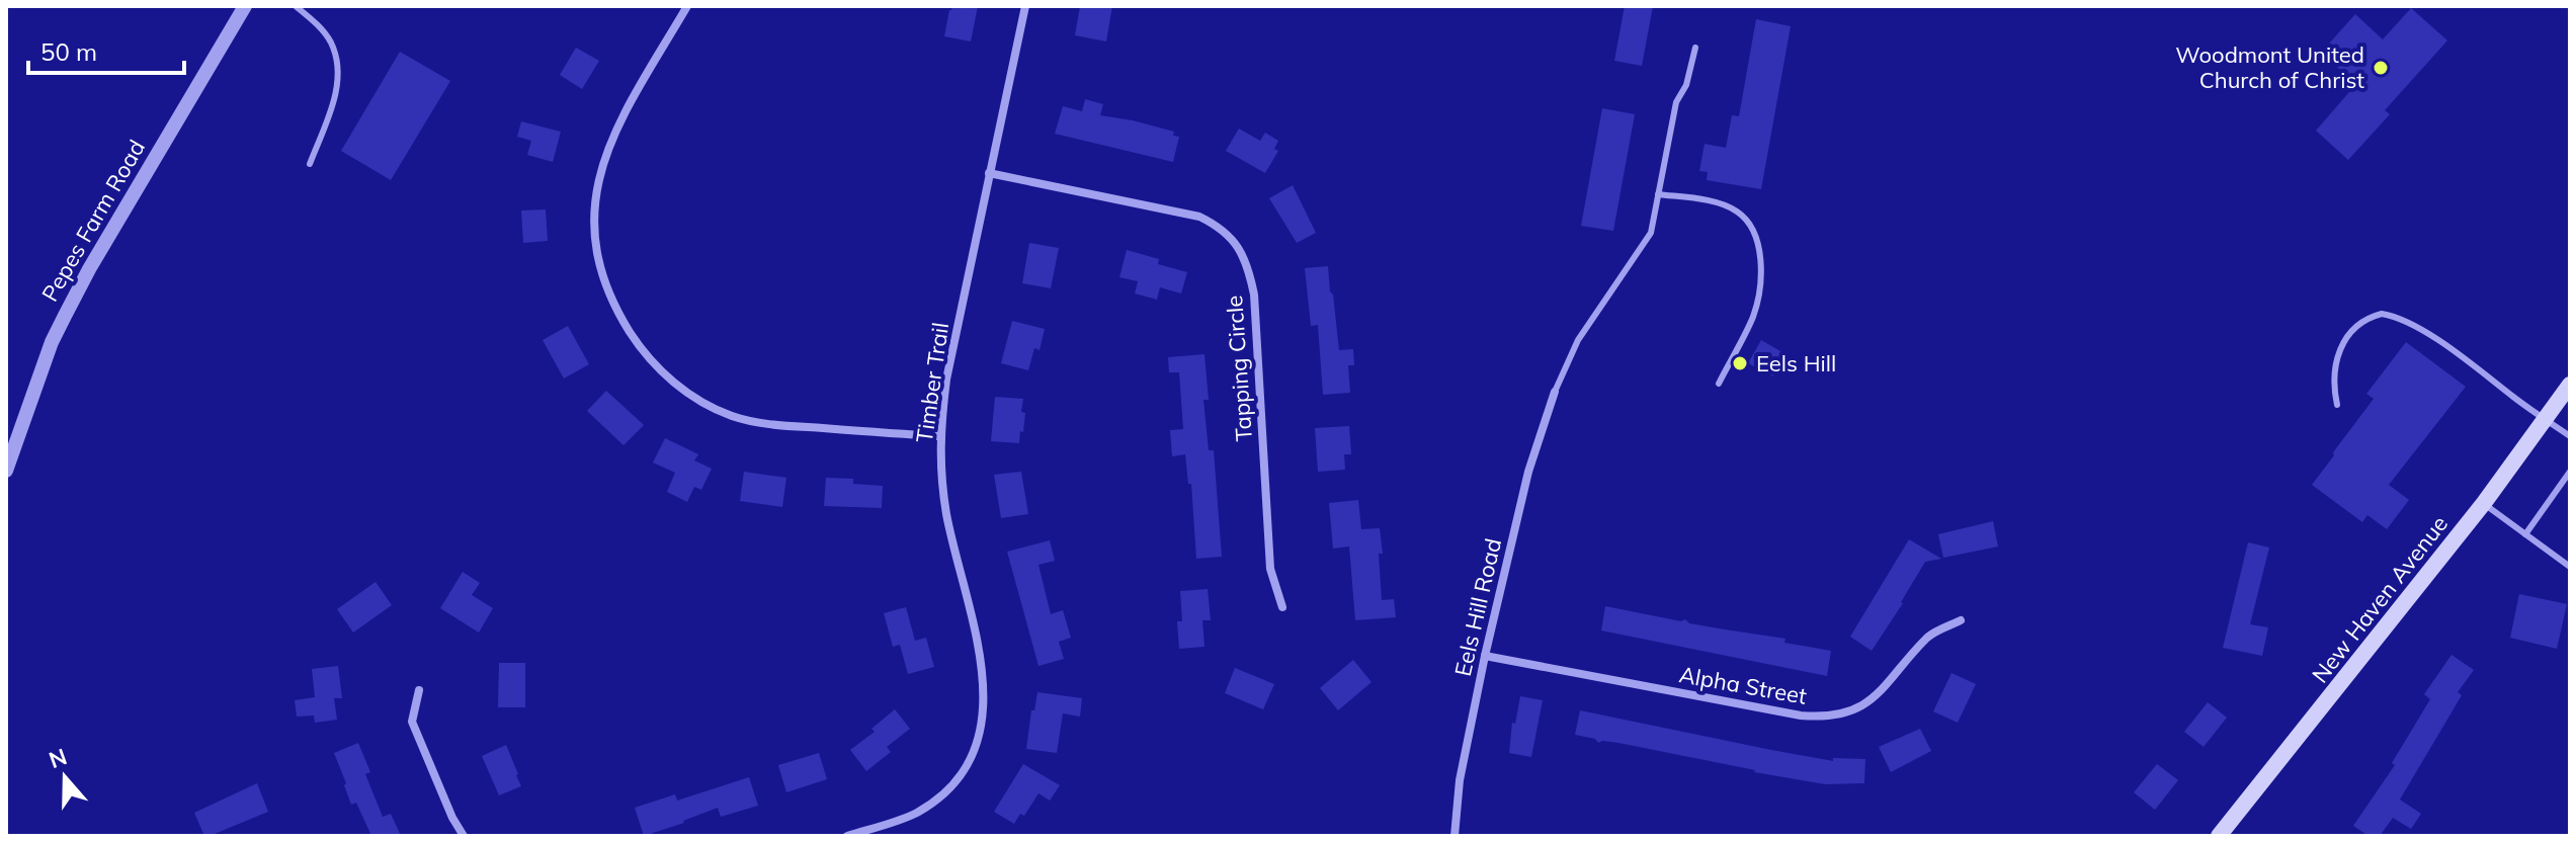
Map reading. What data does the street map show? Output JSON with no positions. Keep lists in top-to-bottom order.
{
  "streets": {
    "main road": ["New Haven Avenue"],
    "street": [
      "Pepes Farm Road",
      "Tapping Circle",
      "Timber Trail",
      "Eels Hill Road",
      "Alpha Street"
    ]
  },
  "crossings": [
    ["Tapping Circle", "Timber Trail"],
    ["Eels Hill Road", "Alpha Street"]
  ],
  "places": ["Woodmont United Church of Christ", "Eels Hill"],
  "scale_bar": "50 m",
  "north": "top"
}
